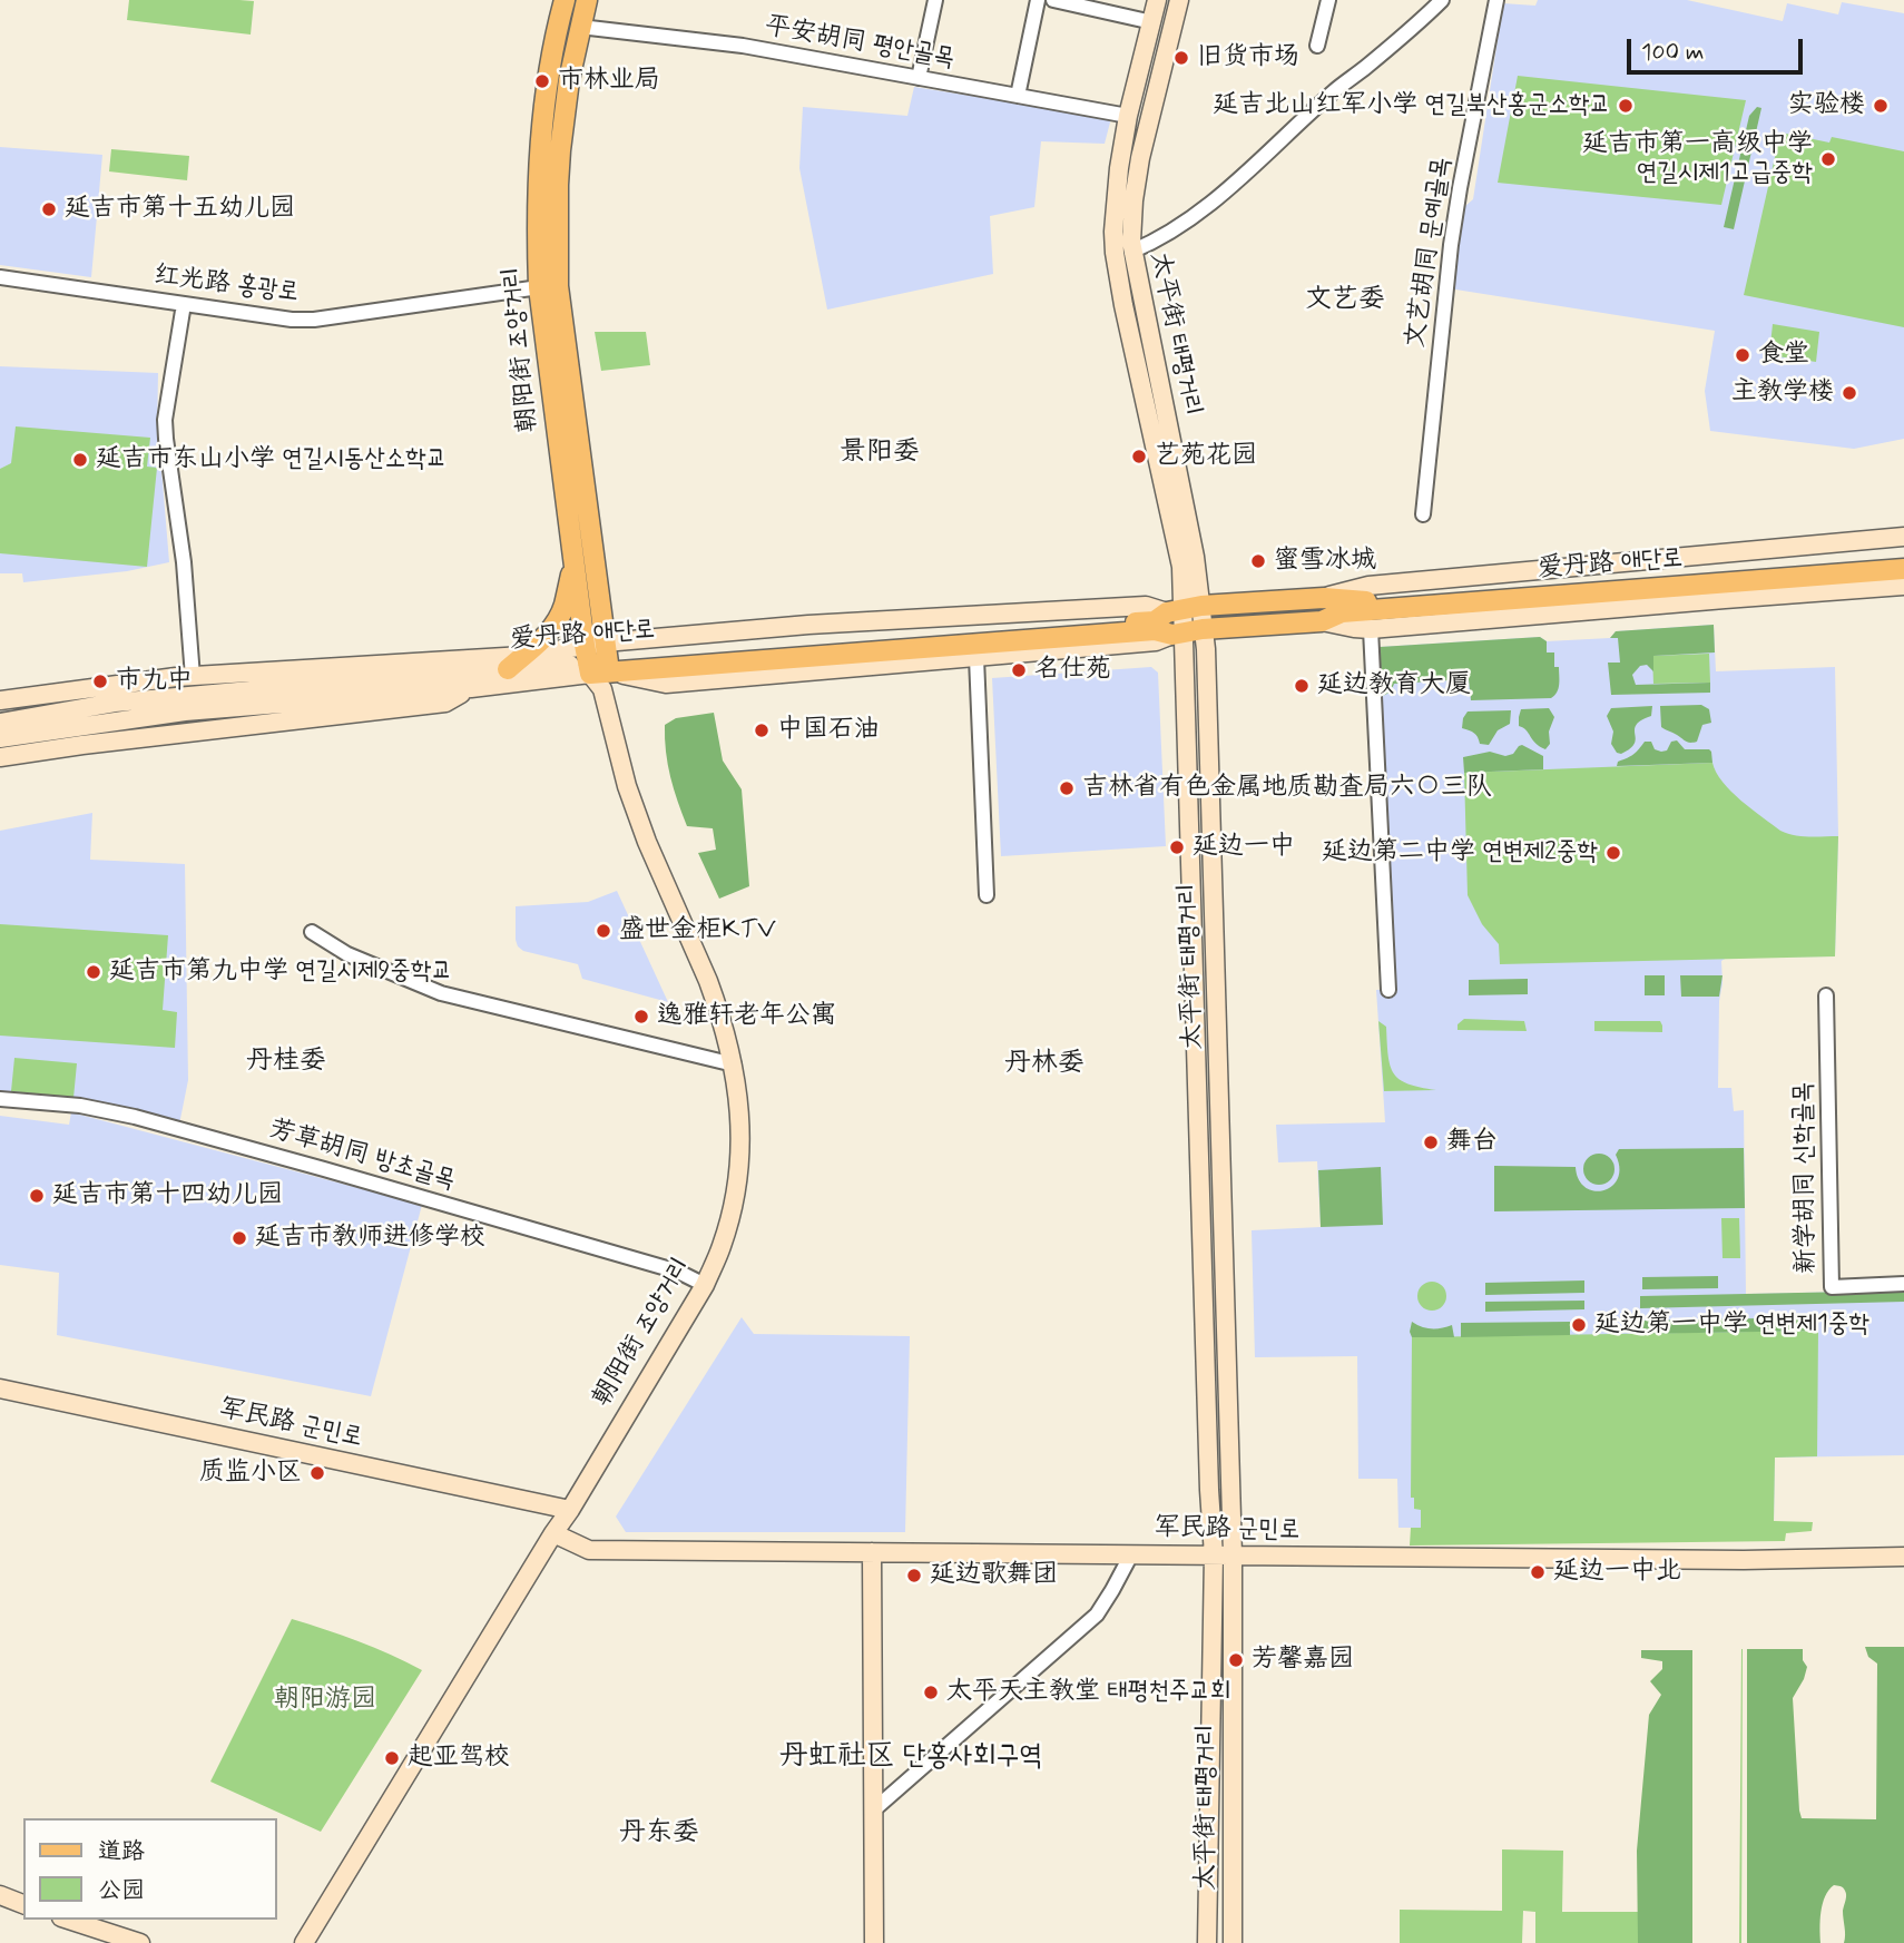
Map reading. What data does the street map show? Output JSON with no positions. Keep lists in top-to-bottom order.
{
  "streets": {
    "main road": [
      "太平街 태평거리",
      "朝阳街 조양거리",
      "爱丹路 애단로",
      "军民路 군민로"
    ],
    "street": [
      "平安胡同 평안골목",
      "文艺胡同 문예골목",
      "红光路 홍광로",
      "芳草胡同 방초골목",
      "新学胡同 신학골목"
    ]
  },
  "crossings": [
    ["平安胡同 평안골목", "太平街 태평거리"],
    ["平安胡同 평안골목", "朝阳街 조양거리"],
    ["红光路 홍광로", "朝阳街 조양거리"],
    ["太平街 태평거리", "爱丹路 애단로"],
    ["太平街 태평거리", "军民路 군민로"],
    ["朝阳街 조양거리", "爱丹路 애단로"],
    ["朝阳街 조양거리", "芳草胡同 방초골목"],
    ["朝阳街 조양거리", "军民路 군민로"]
  ],
  "districts": [
    "文艺委",
    "景阳委",
    "丹桂委",
    "丹林委",
    "丹虹社区 단홍사회구역",
    "丹东委"
  ],
  "parks": ["朝阳游园"],
  "places": [
    "旧货市场",
    "市林业局",
    "延吉北山红军小学 연길북산홍군소학교",
    "实验楼",
    "延吉市第一高级中学 연길시제1고급중학",
    "延吉市第十五幼儿园",
    "食堂",
    "主教学楼",
    "艺苑花园",
    "延吉市东山小学 연길시동산소학교",
    "蜜雪冰城",
    "名仕苑",
    "市九中",
    "延边教育大厦",
    "中国石油",
    "吉林省有色金属地质勘查局六〇三队",
    "延边一中",
    "延边第二中学 연변제2중학",
    "盛世金柜KTV",
    "延吉市第九中学 연길시제9중학교",
    "逸雅轩老年公寓",
    "舞台",
    "延吉市第十四幼儿园",
    "延吉市教师进修学校",
    "延边第一中学 연변제1중학",
    "质监小区",
    "延边一中北",
    "延边歌舞团",
    "芳馨嘉园",
    "太平天主教堂 태평천주교회",
    "起亚驾校"
  ],
  "legend": ["道路", "公园"],
  "scale_bar": "100 m"
}
